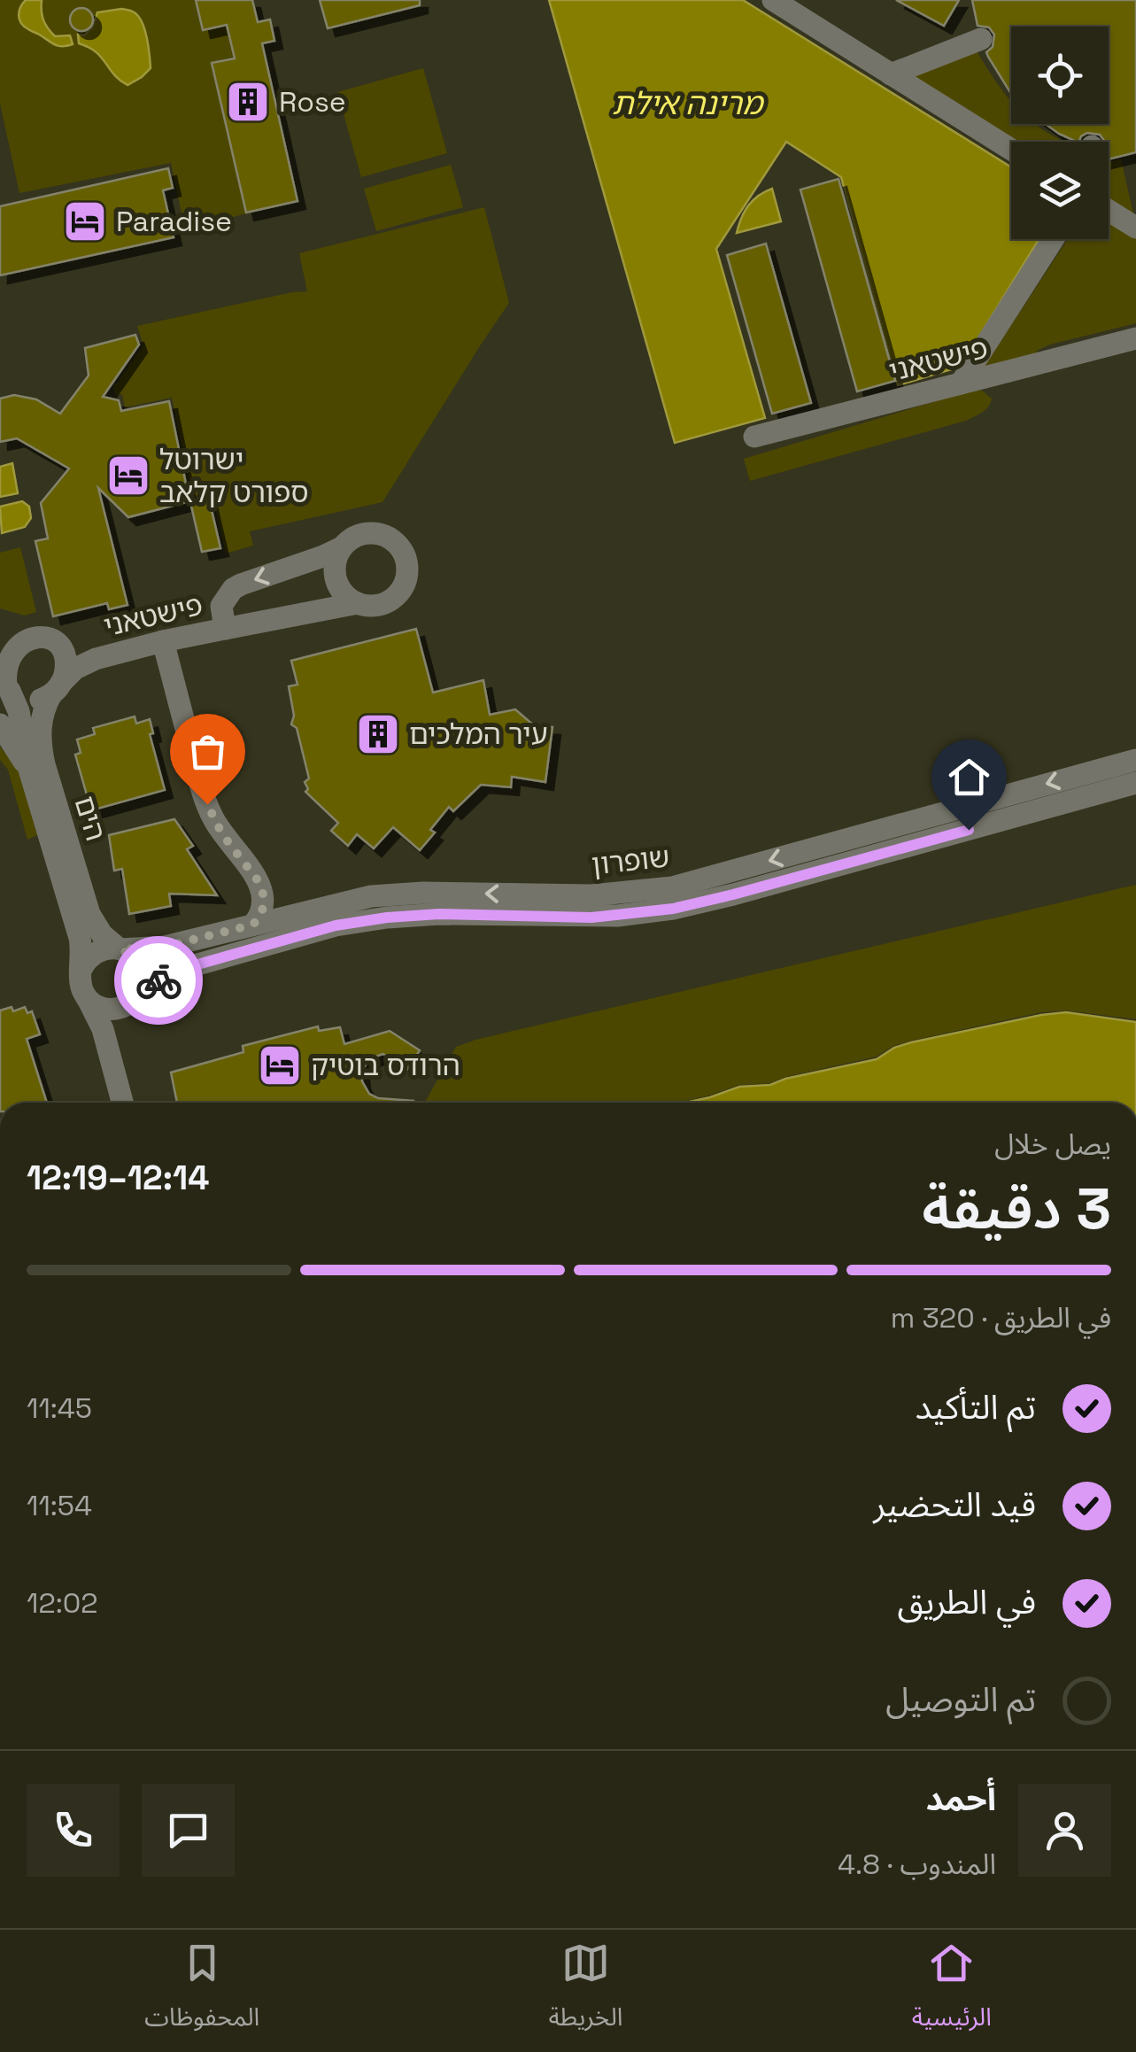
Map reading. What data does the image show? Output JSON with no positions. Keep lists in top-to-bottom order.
{
  "streets": {
    "street": ["פישטאני", "הים", "שופרון"]
  },
  "crossings": [
    ["פישטאני", "הים"],
    ["הים", "שופרון"]
  ],
  "water": ["מרינה אילת"],
  "places": {
    "building": ["Rose", "עיר המלכים"],
    "hotel": ["Paradise", "ישרוטל ספורט קלאב", "הרודס בוטיק"]
  },
  "page": {
    "heading": ["3 دقيقة", "يصل خلال", "12:14–12:19"],
    "panel": ["أحمد", "المندوب · 4.8"],
    "bar": "في الطريق · 320 m",
    "list": [
      ["تم التأكيد", "11:45"],
      ["قيد التحضير", "11:54"],
      ["في الطريق", "12:02"],
      "تم التوصيل"
    ],
    "tabs": ["الرئيسية", "الخريطة", "المحفوظات"]
  }
}
